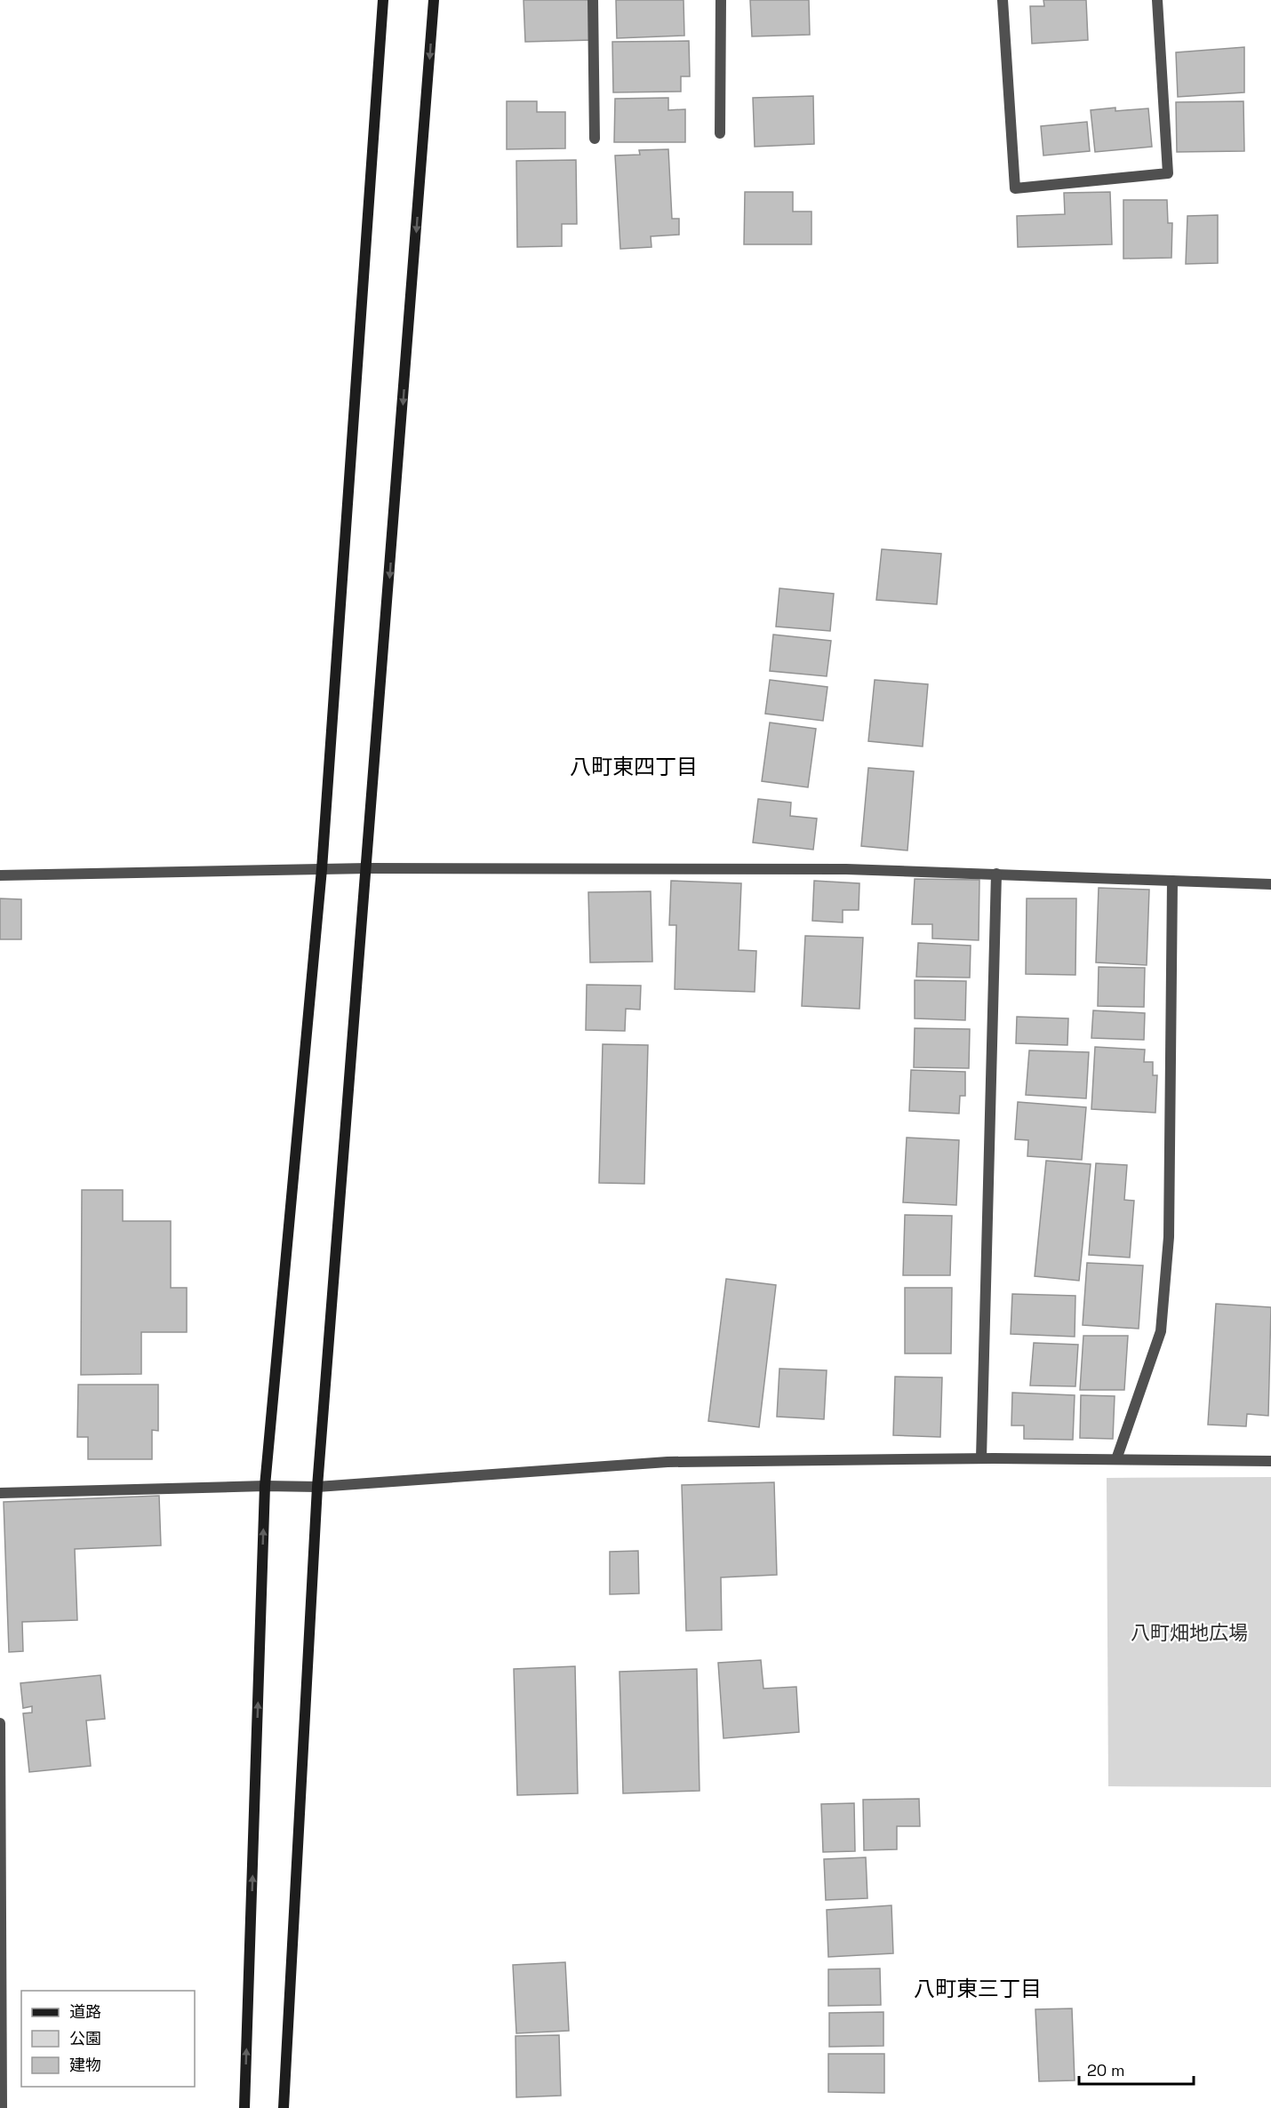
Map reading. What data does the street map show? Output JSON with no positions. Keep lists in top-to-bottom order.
{
  "districts": ["八町東四丁目", "八町東三丁目"],
  "parks": ["八町畑地広場"],
  "legend": ["道路", "公園", "建物"],
  "scale_bar": "20 m"
}
